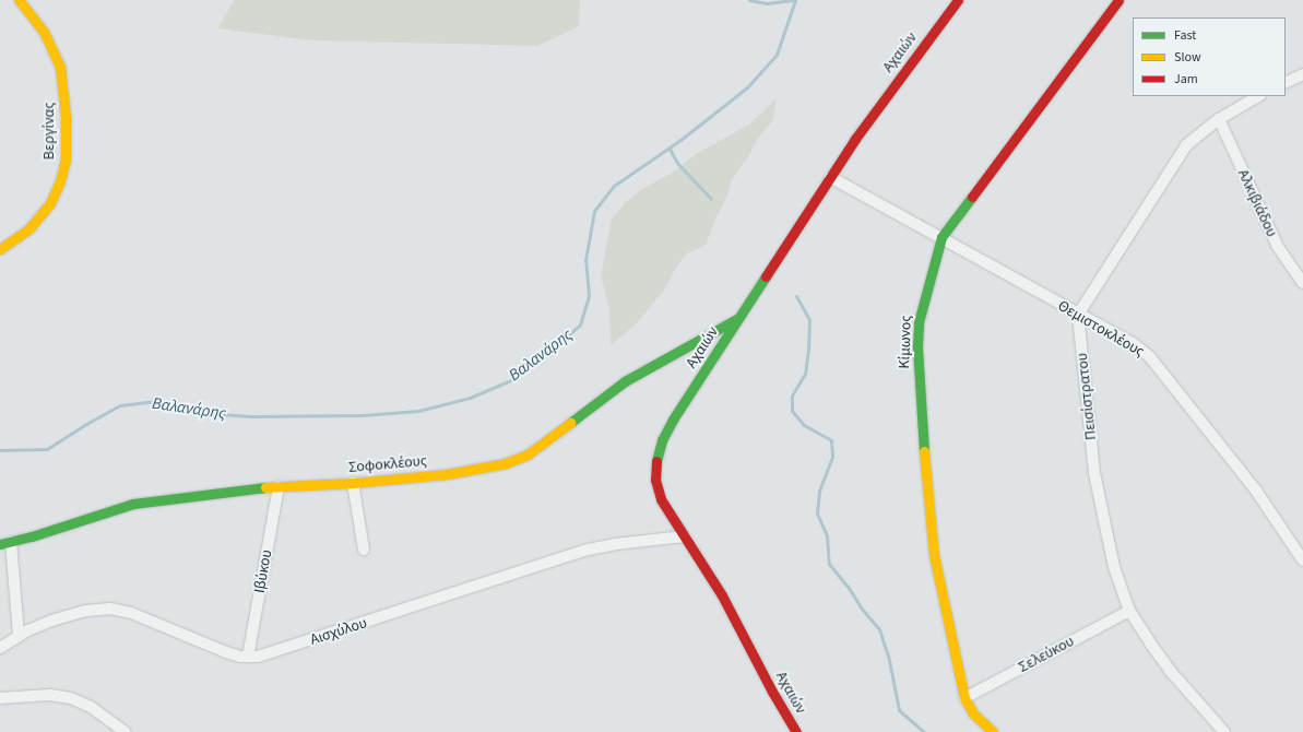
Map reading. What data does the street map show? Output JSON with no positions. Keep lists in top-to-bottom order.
{
  "streets": {
    "street": [
      "Αχαιών",
      "Βεργίνας",
      "Αλκιβιάδου",
      "Θεμιστοκλέους",
      "Κίμωνος",
      "Πεισίστρατου",
      "Σοφοκλέους",
      "Ιβύκου",
      "Αισχύλου",
      "Σελεύκου"
    ]
  },
  "crossings": [
    ["Αχαιών", "Θεμιστοκλέους"],
    ["Αχαιών", "Σοφοκλέους"],
    ["Αχαιών", "Αισχύλου"],
    ["Θεμιστοκλέους", "Κίμωνος"],
    ["Θεμιστοκλέους", "Πεισίστρατου"],
    ["Κίμωνος", "Σελεύκου"],
    ["Πεισίστρατου", "Σελεύκου"],
    ["Σοφοκλέους", "Ιβύκου"],
    ["Ιβύκου", "Αισχύλου"]
  ],
  "water": ["Βαλανάρης"],
  "legend": ["Fast", "Slow", "Jam"]
}
